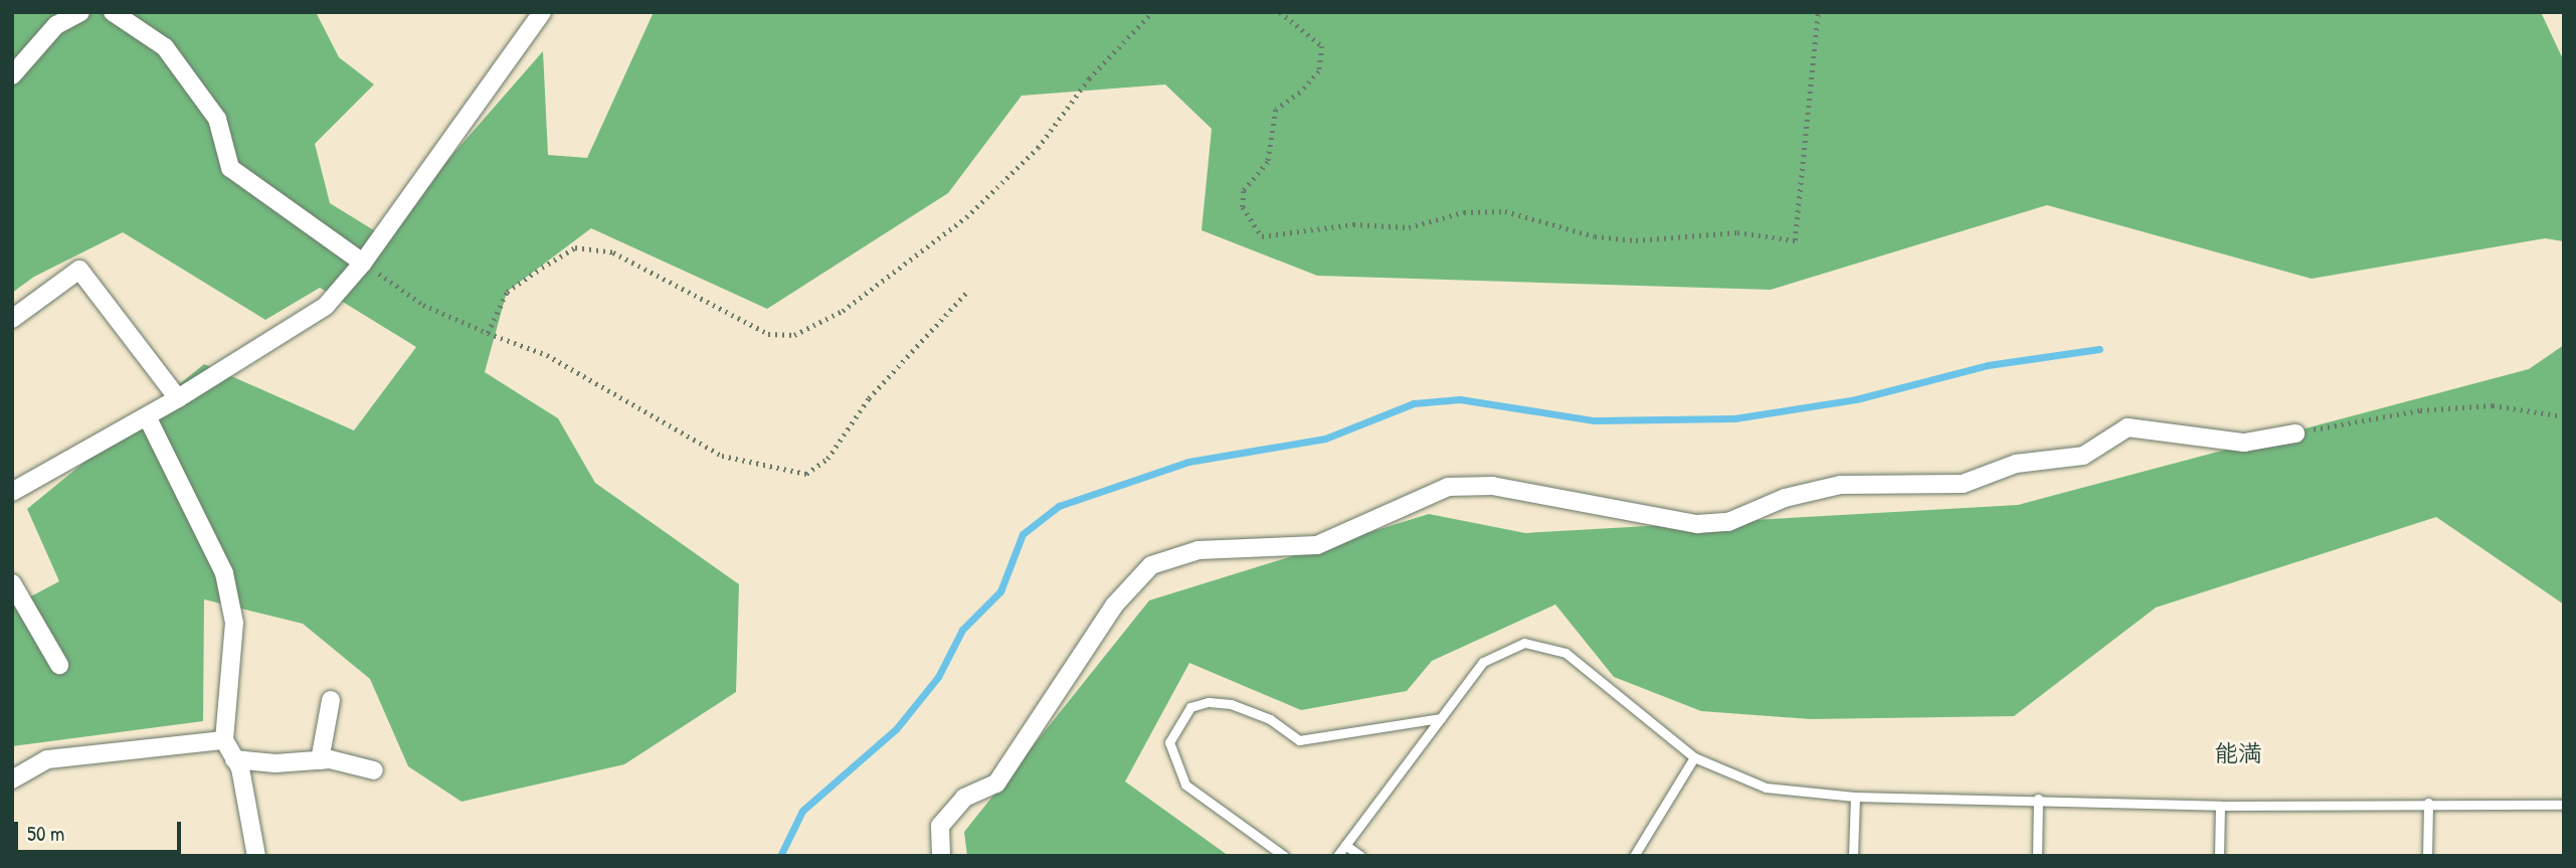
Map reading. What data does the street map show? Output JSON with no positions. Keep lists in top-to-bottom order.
{
  "districts": ["能満"],
  "scale_bar": "50 m"
}
